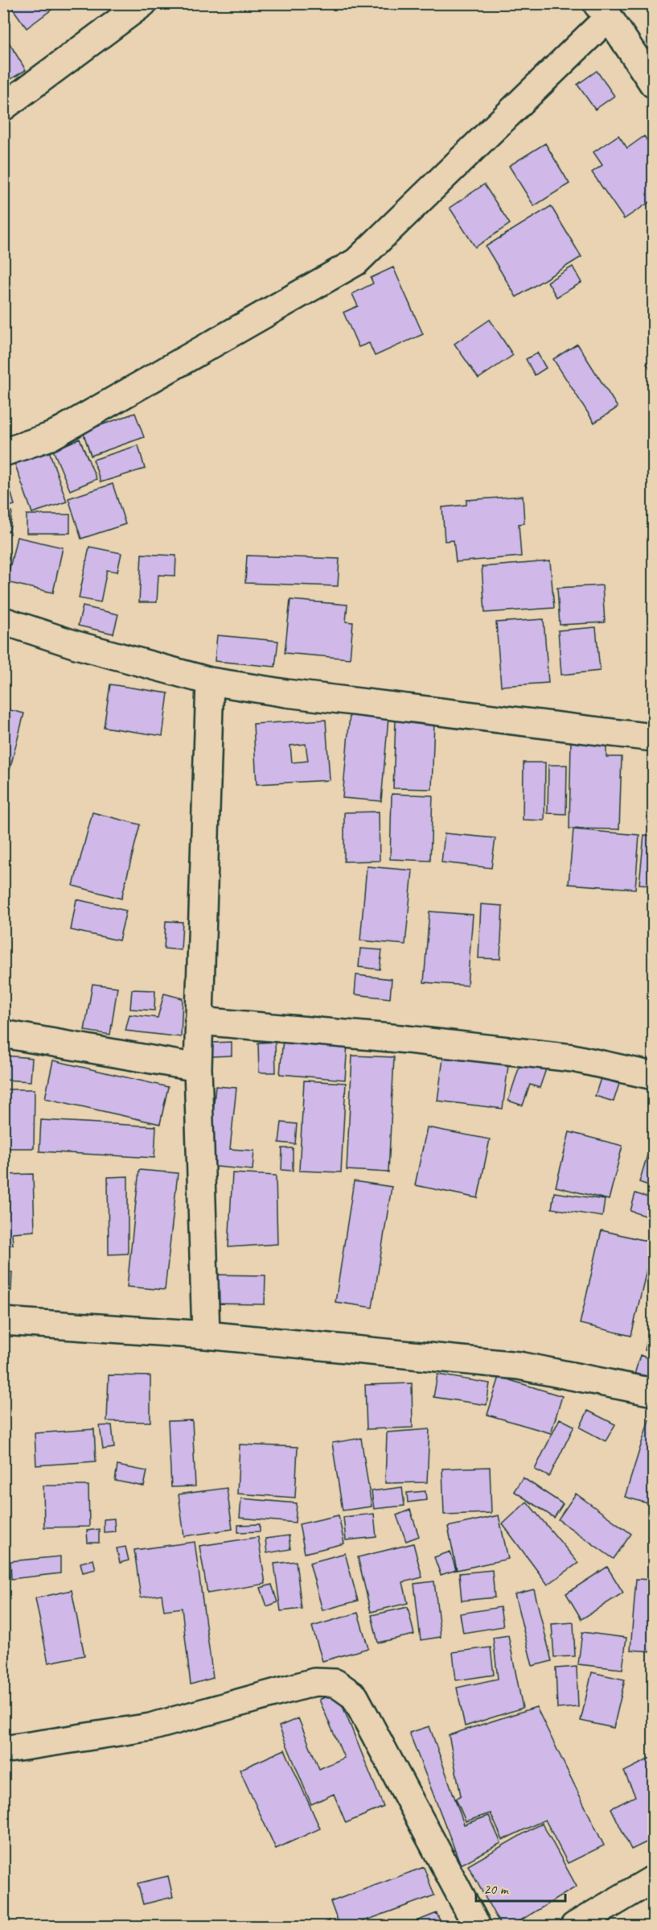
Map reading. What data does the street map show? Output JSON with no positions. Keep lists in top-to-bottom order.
{
  "scale_bar": "20 m"
}
